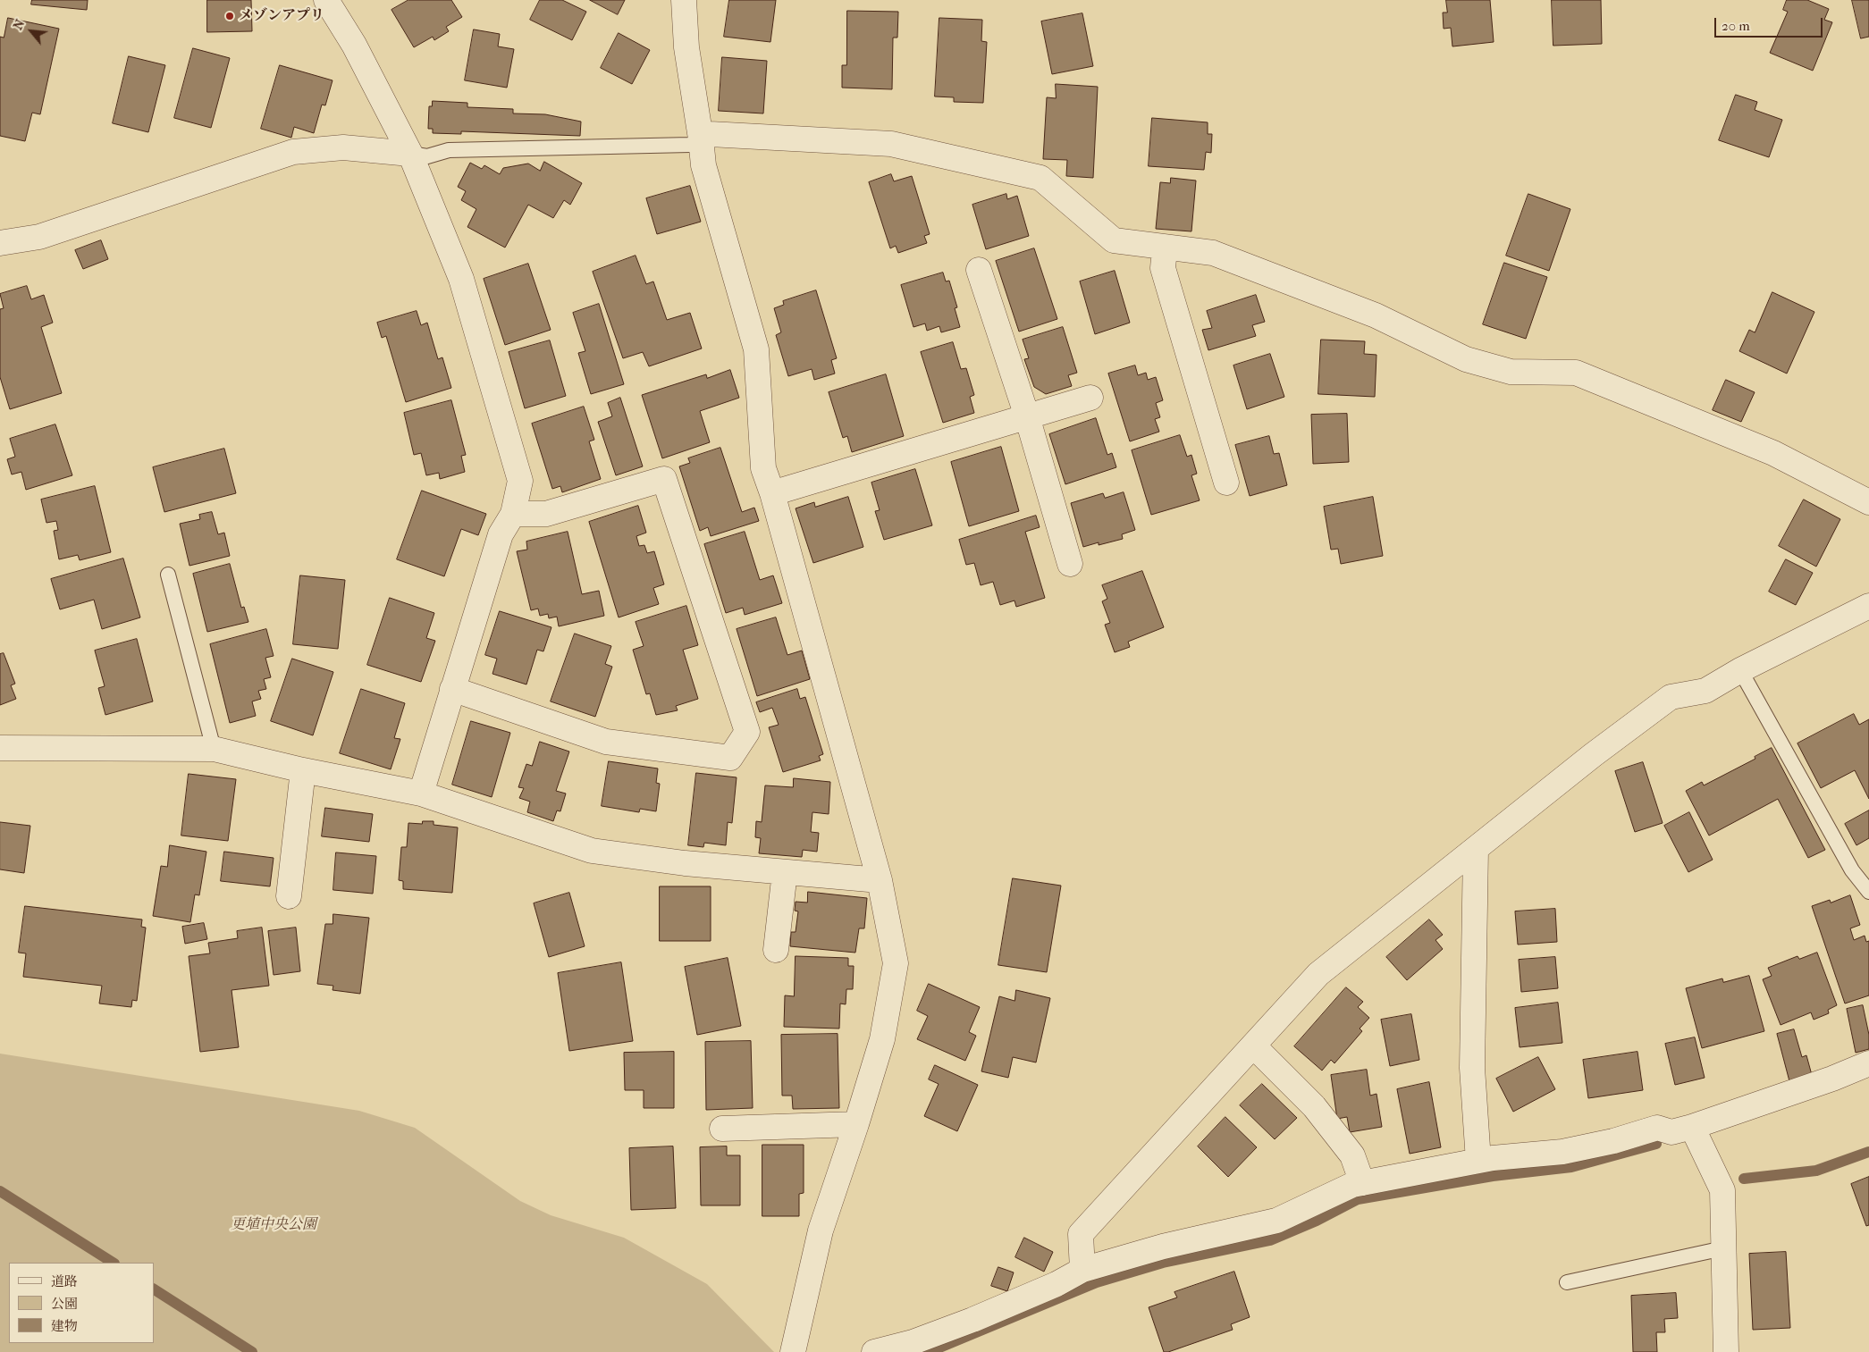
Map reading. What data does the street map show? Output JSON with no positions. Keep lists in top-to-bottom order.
{
  "parks": ["更埴中央公園"],
  "places": ["メゾンアプリ"],
  "legend": ["道路", "公園", "建物"],
  "scale_bar": "20 m",
  "north": "top left"
}
